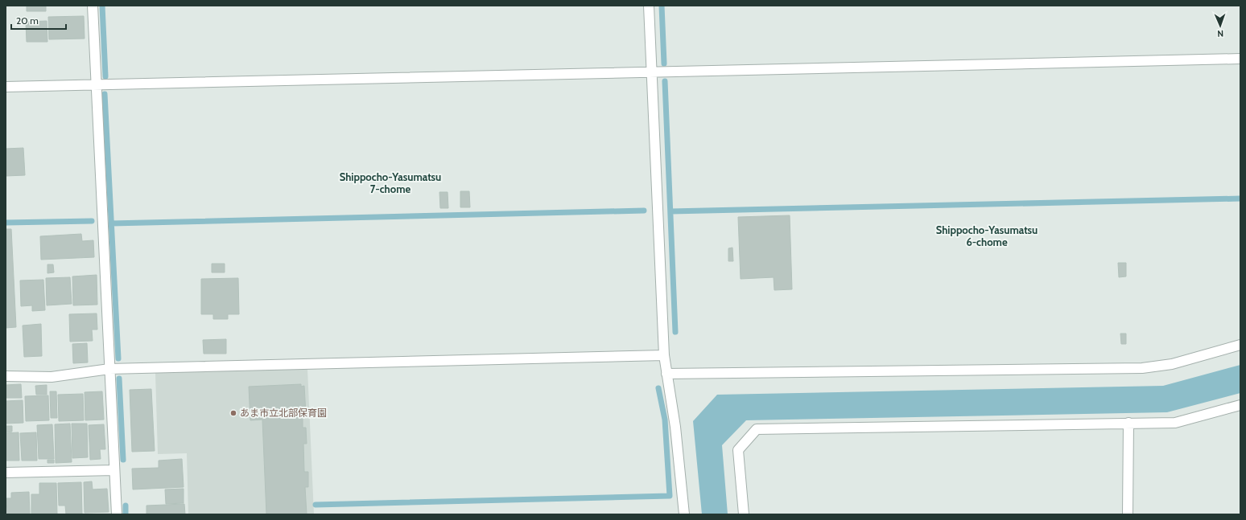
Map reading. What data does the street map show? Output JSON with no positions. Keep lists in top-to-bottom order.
{
  "districts": ["Shippocho-Yasumatsu 7-chome", "Shippocho-Yasumatsu 6-chome"],
  "places": ["あま市立北部保育園"],
  "scale_bar": "20 m",
  "north": "bottom"
}
